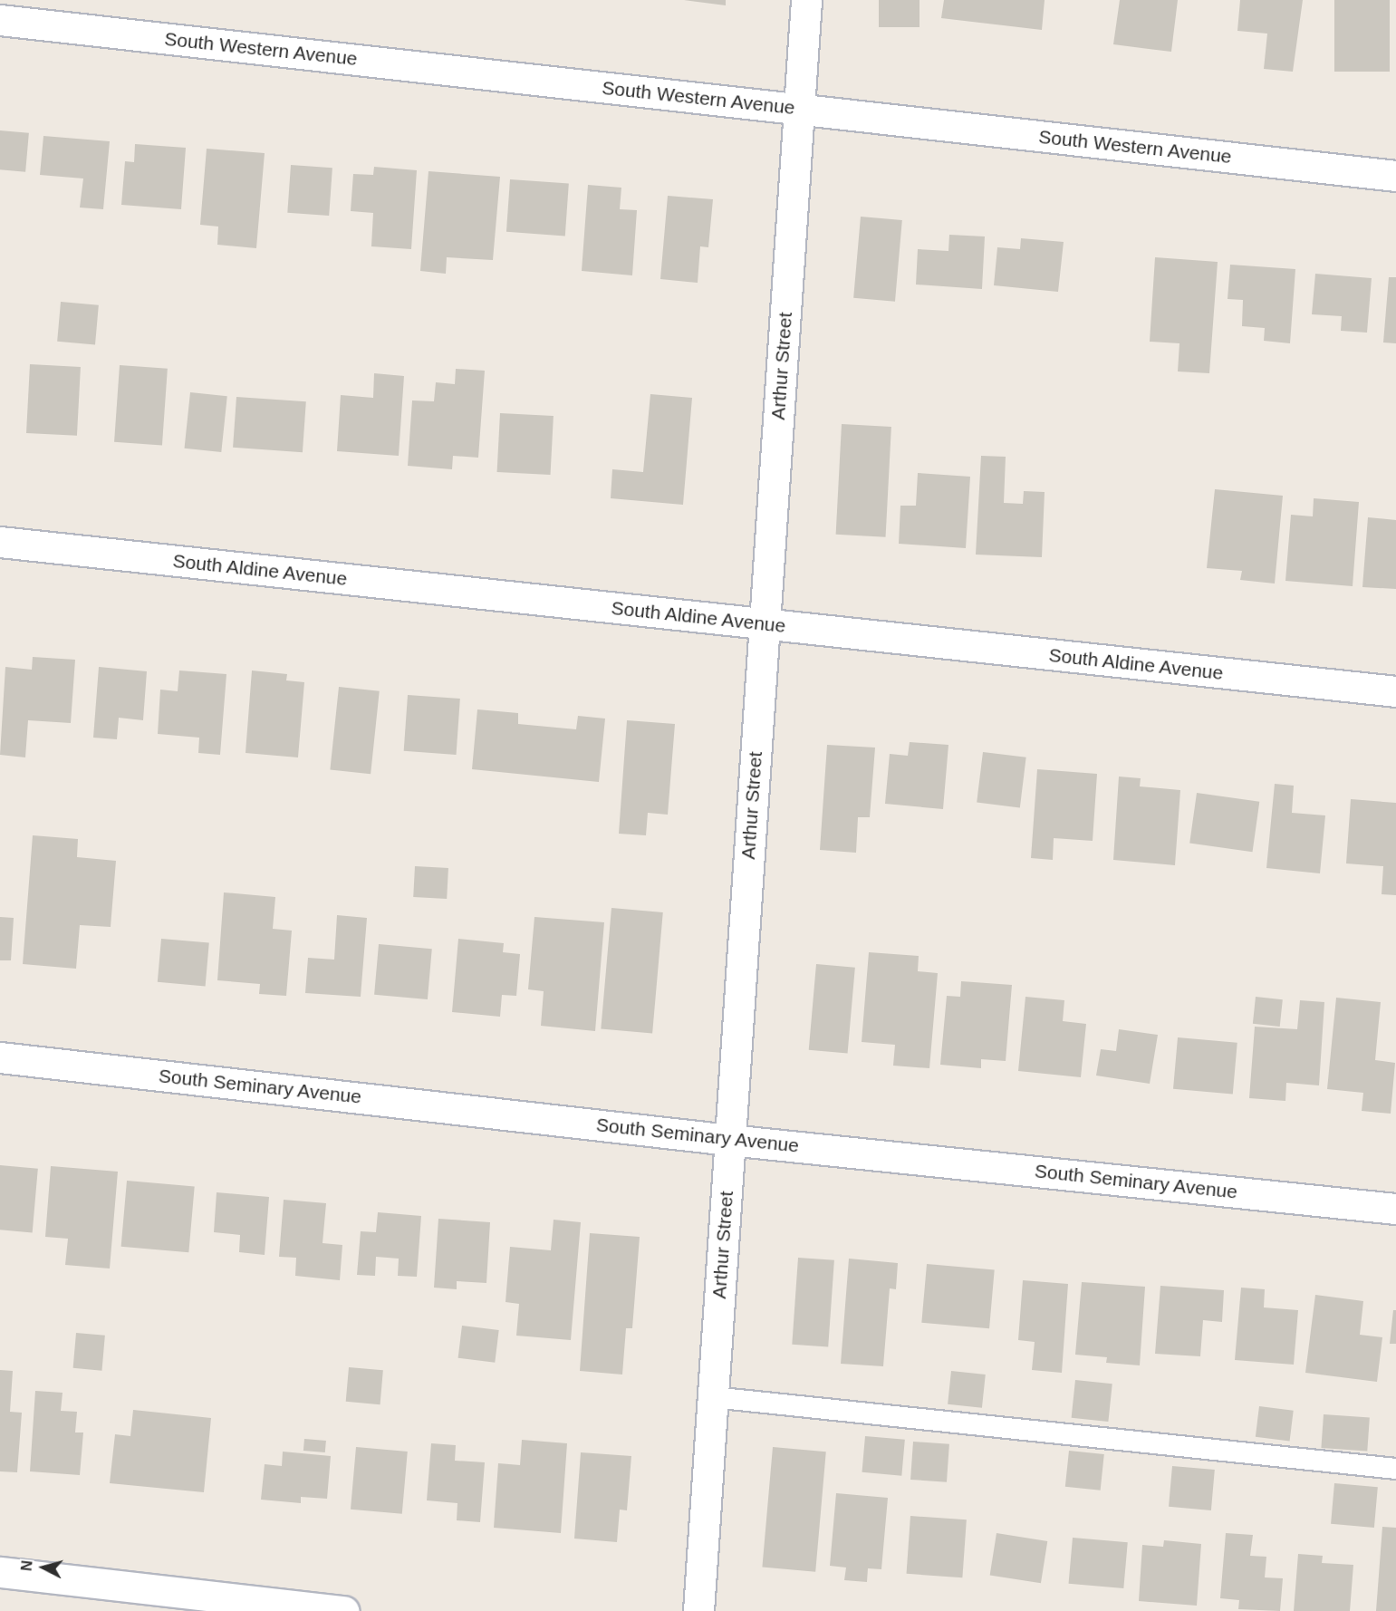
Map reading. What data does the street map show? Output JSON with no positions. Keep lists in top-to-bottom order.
{
  "streets": {
    "street": [
      "South Western Avenue",
      "Arthur Street",
      "South Aldine Avenue",
      "South Seminary Avenue"
    ]
  },
  "crossings": [
    ["South Western Avenue", "Arthur Street"],
    ["Arthur Street", "South Aldine Avenue"],
    ["Arthur Street", "South Seminary Avenue"]
  ],
  "north": "left"
}
